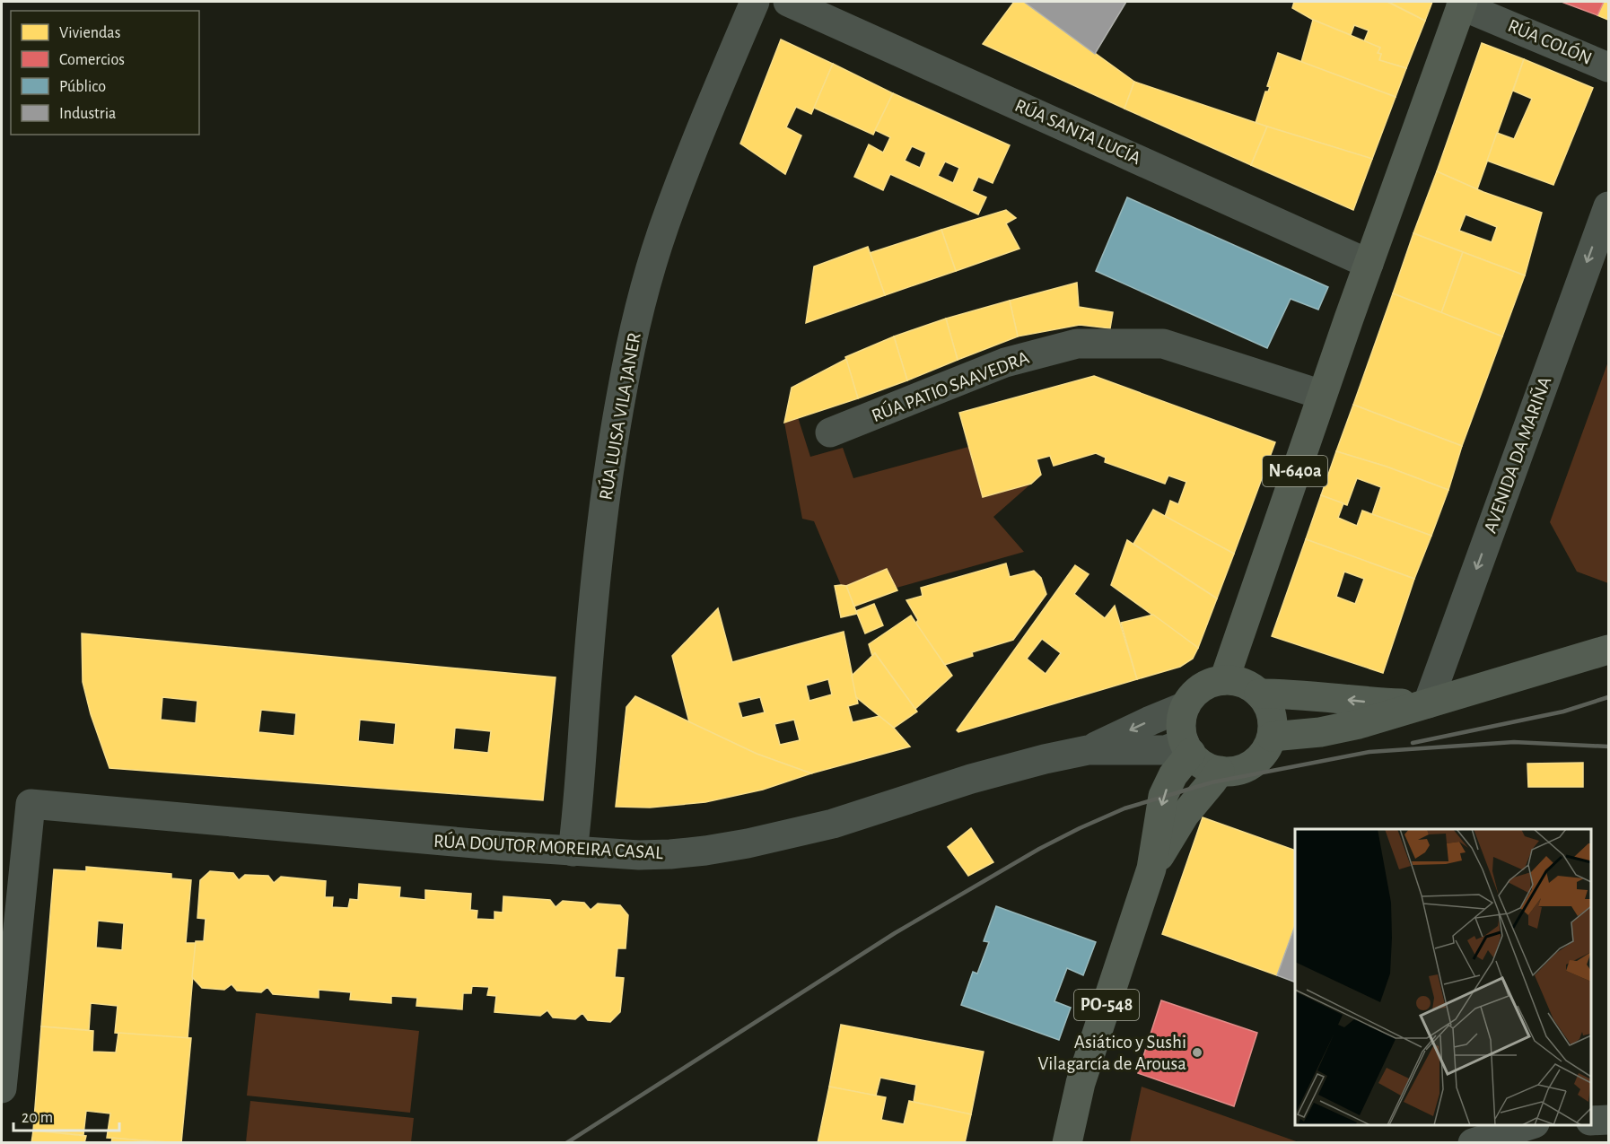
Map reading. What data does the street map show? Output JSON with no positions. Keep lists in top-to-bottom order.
{
  "streets": {
    "main road": ["N-640a", "PO-548"],
    "street": [
      "RÚA COLÓN",
      "RÚA SANTA LUCÍA",
      "RÚA PATIO SAAVEDRA",
      "RÚA LUISA VILA JANER",
      "AVENIDA DA MARIÑA",
      "RÚA DOUTOR MOREIRA CASAL"
    ]
  },
  "crossings": [
    ["RÚA COLÓN", "N-640a"],
    ["RÚA SANTA LUCÍA", "N-640a"],
    ["RÚA PATIO SAAVEDRA", "N-640a"],
    ["RÚA LUISA VILA JANER", "RÚA DOUTOR MOREIRA CASAL"],
    ["N-640a", "RÚA DOUTOR MOREIRA CASAL"],
    ["N-640a", "PO-548"],
    ["RÚA DOUTOR MOREIRA CASAL", "PO-548"]
  ],
  "one_way": ["AVENIDA DA MARIÑA"],
  "places": ["Asiático y Sushi Vilagarcía de Arousa"],
  "legend": [
    "Viviendas",
    "Comercios",
    "Público",
    "Industria"
  ],
  "scale_bar": "20 m"
}
